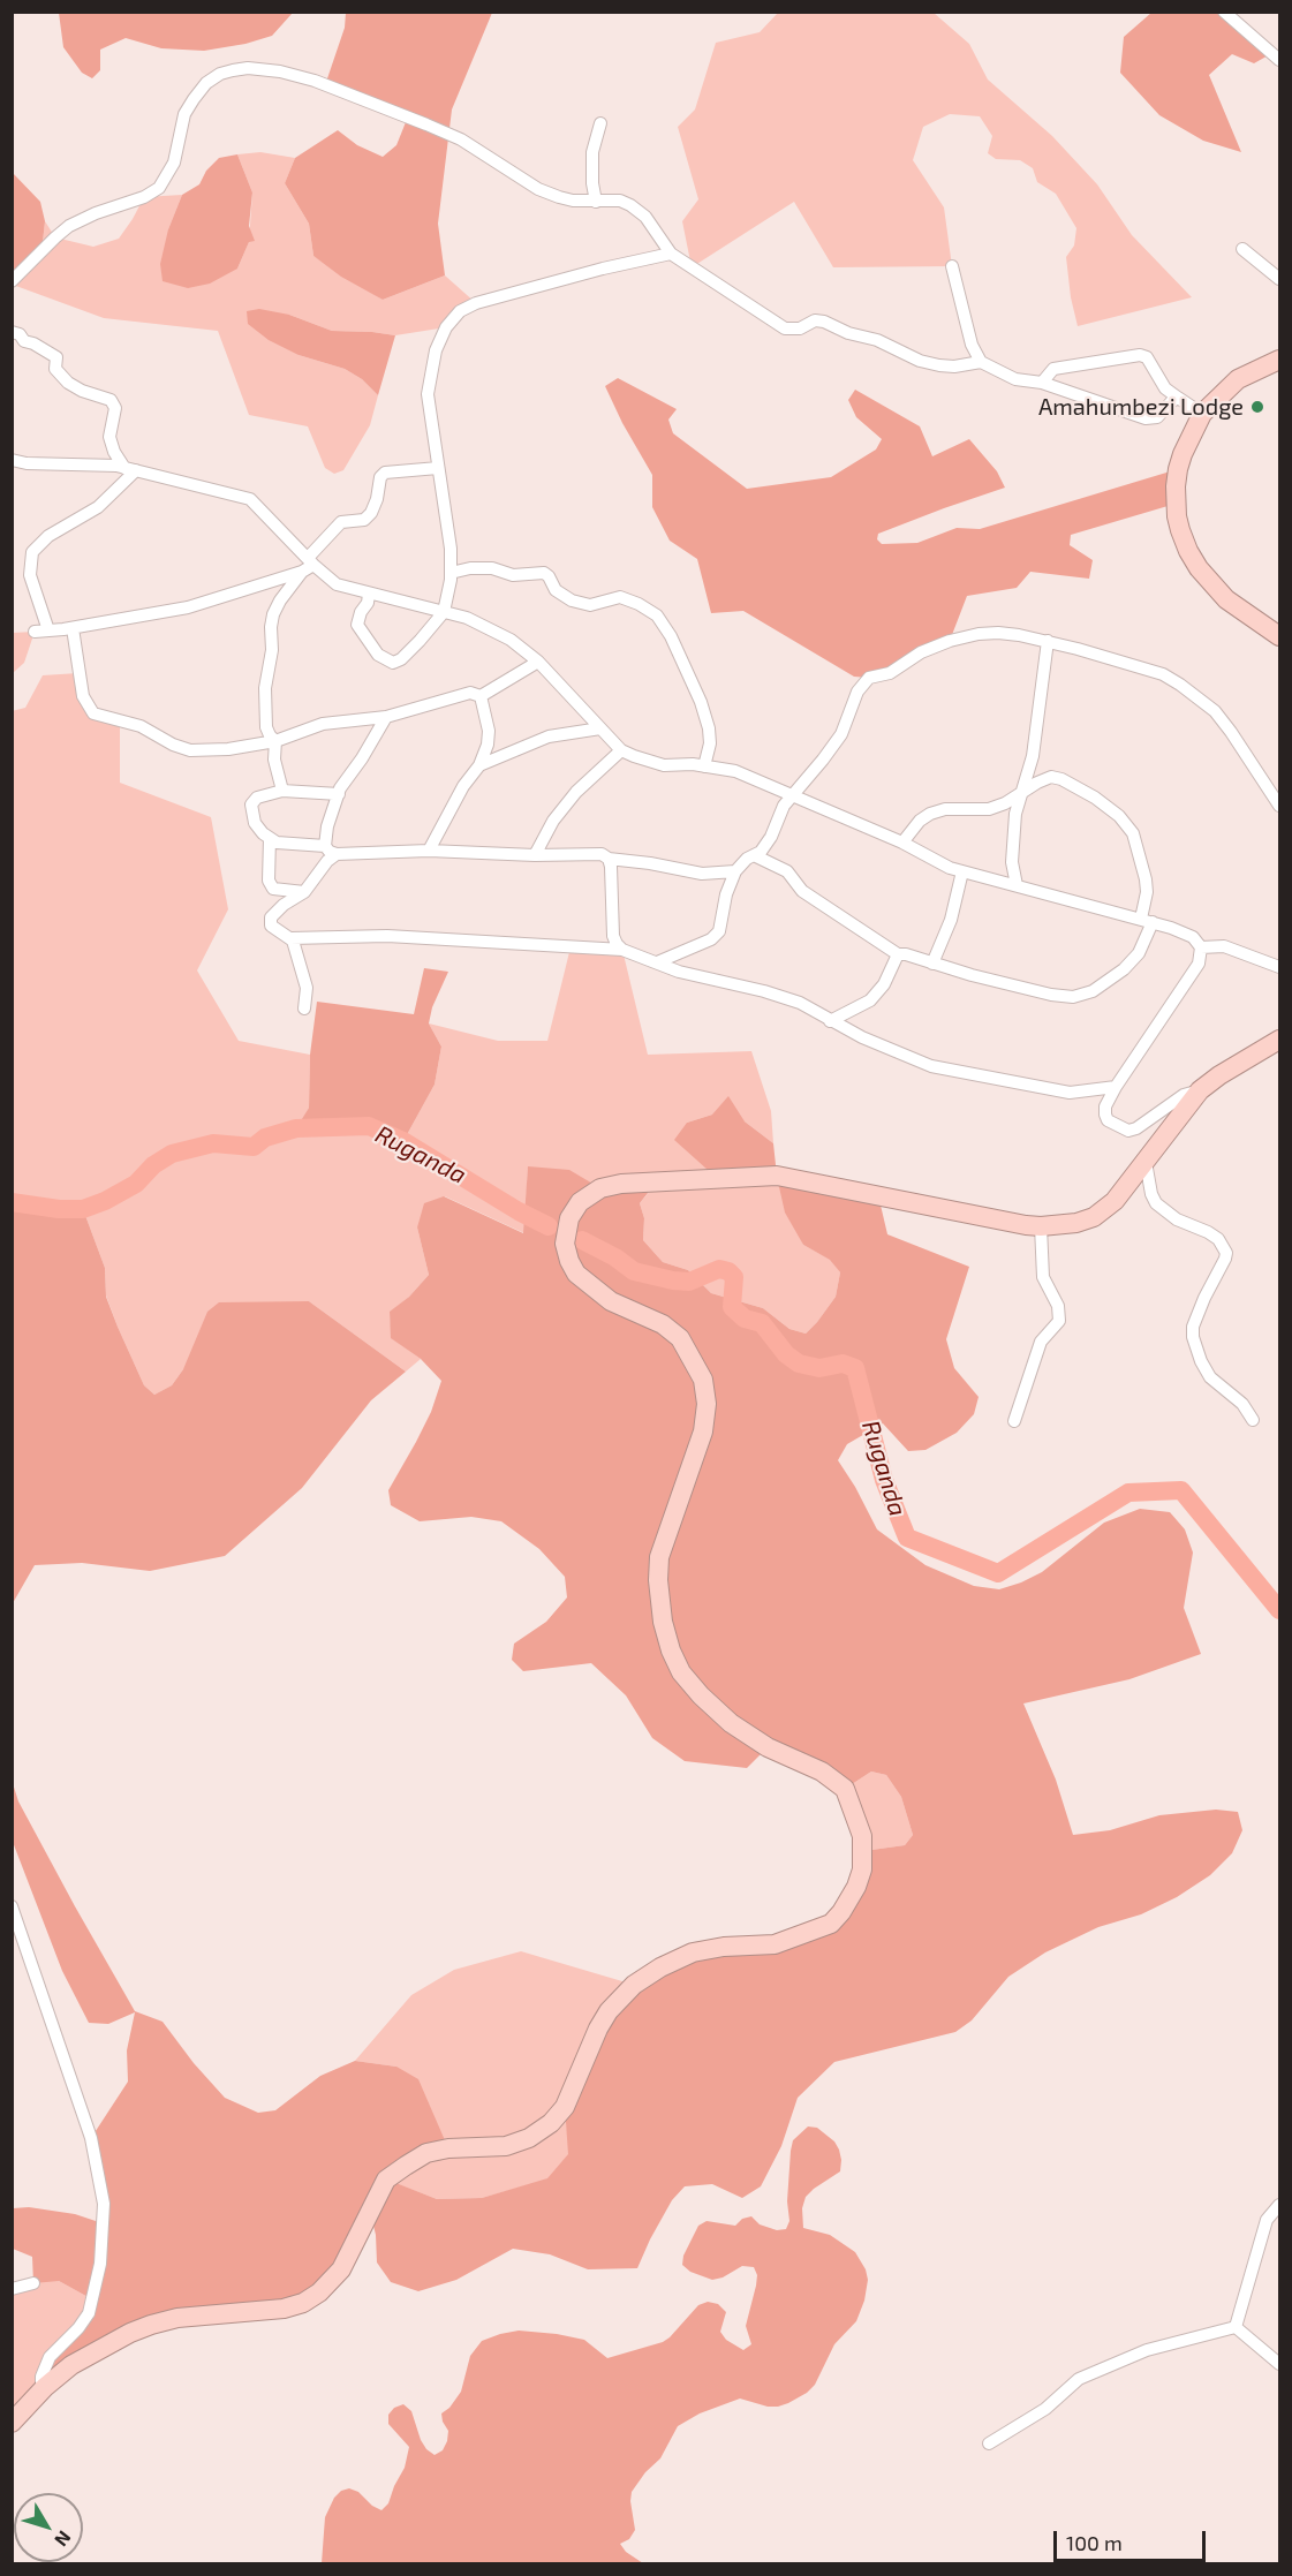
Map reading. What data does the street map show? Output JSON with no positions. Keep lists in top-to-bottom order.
{
  "water": ["Ruganda"],
  "places": ["Amahumbezi Lodge"],
  "scale_bar": "100 m",
  "north": "bottom right"
}
